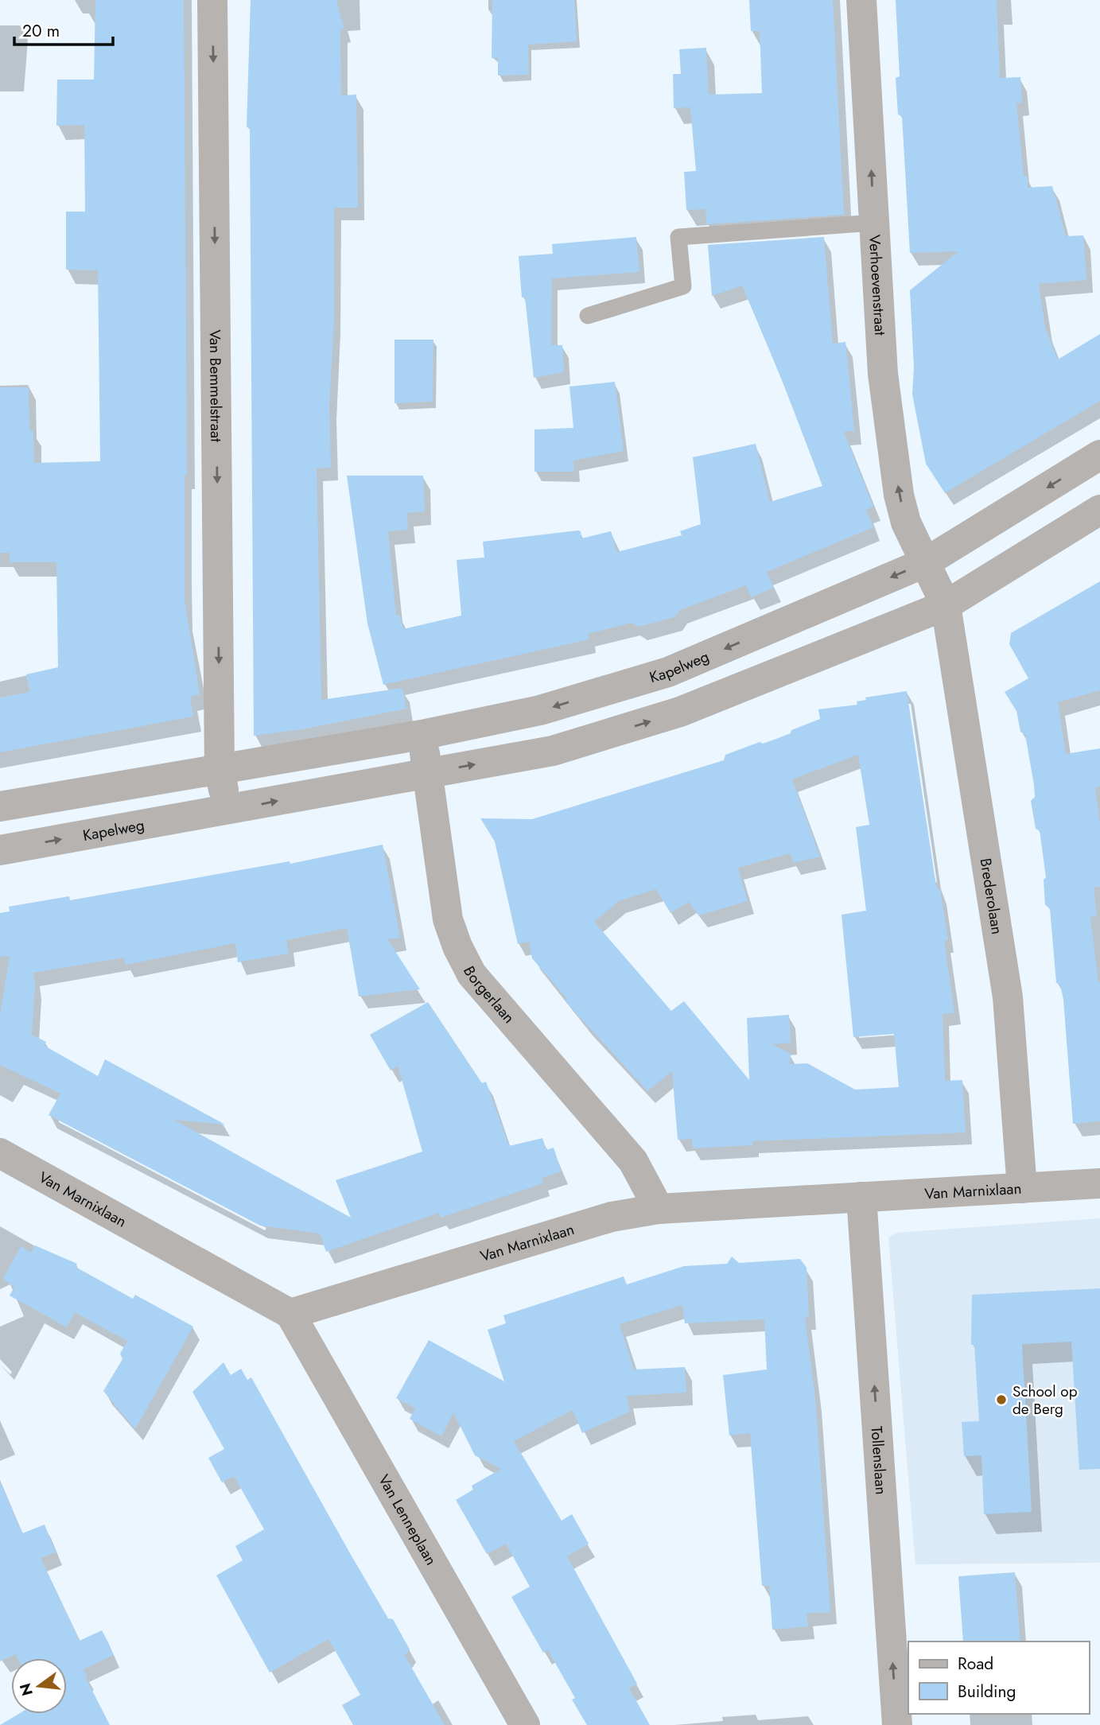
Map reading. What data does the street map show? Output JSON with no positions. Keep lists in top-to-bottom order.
{
  "streets": {
    "street": [
      "Verhoevenstraat",
      "Van Bemmelstraat",
      "Kapelweg",
      "Brederolaan",
      "Borgerlaan",
      "Van Marnixlaan",
      "Tollenslaan",
      "Van Lenneplaan"
    ]
  },
  "crossings": [
    ["Verhoevenstraat", "Kapelweg"],
    ["Verhoevenstraat", "Brederolaan"],
    ["Van Bemmelstraat", "Kapelweg"],
    ["Kapelweg", "Brederolaan"],
    ["Kapelweg", "Borgerlaan"],
    ["Brederolaan", "Van Marnixlaan"],
    ["Borgerlaan", "Van Marnixlaan"],
    ["Van Marnixlaan", "Tollenslaan"],
    ["Van Marnixlaan", "Van Lenneplaan"]
  ],
  "one_way": ["Verhoevenstraat", "Van Bemmelstraat", "Tollenslaan"],
  "places": ["School op de Berg"],
  "legend": ["Road", "Building"],
  "scale_bar": "20 m",
  "north": "left"
}
